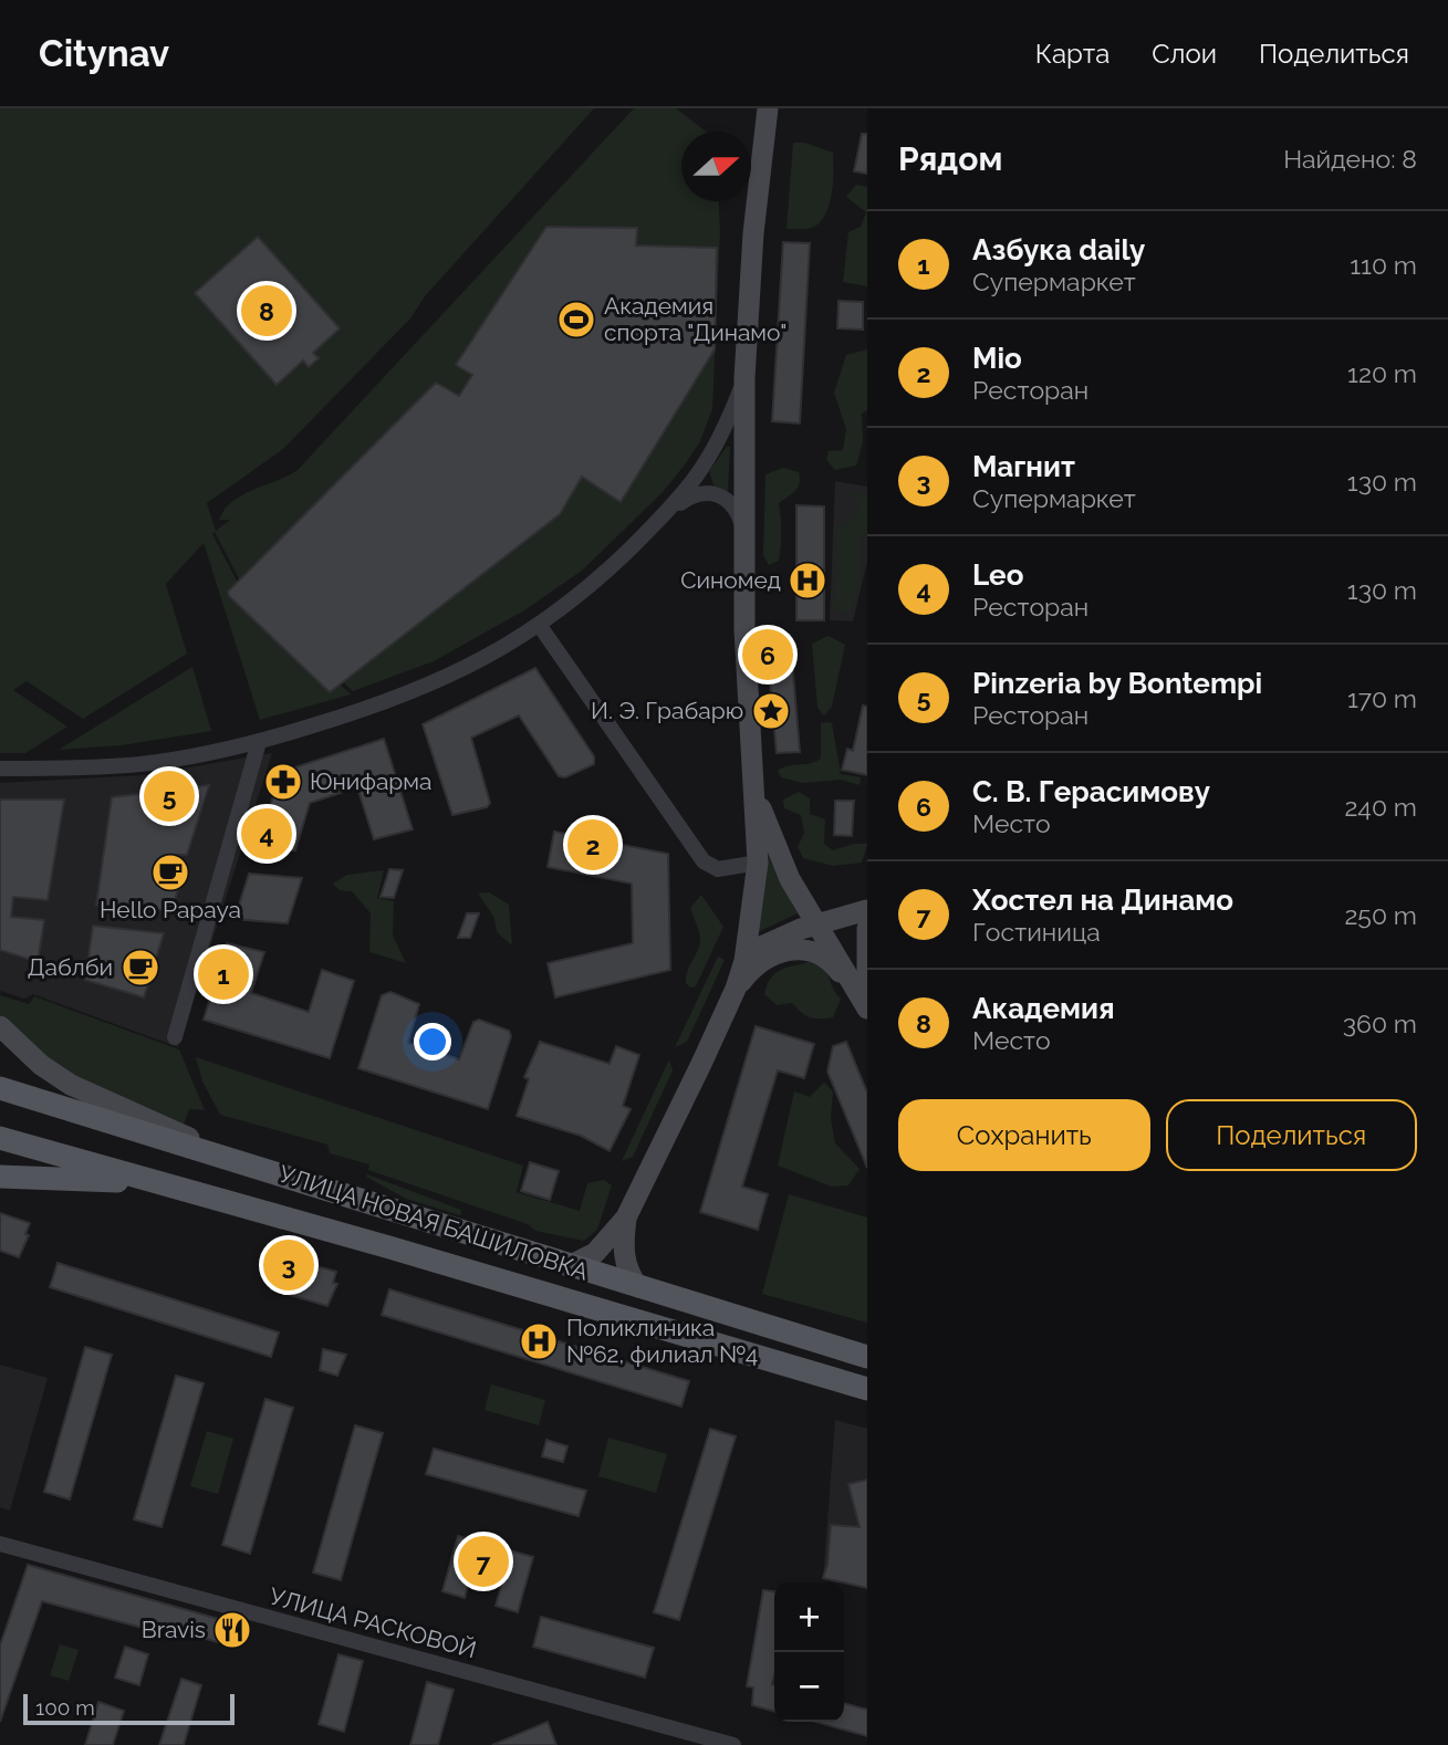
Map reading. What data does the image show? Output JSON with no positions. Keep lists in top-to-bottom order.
{
  "streets": {
    "main road": ["УЛИЦА НОВАЯ БАШИЛОВКА"],
    "street": ["УЛИЦА РАСКОВОЙ"]
  },
  "places": {
    "sports": ["Академия спорта \"Динамо\""],
    "hospital": ["Синомед", "Поликлиника №62, филиал №4"],
    "place": ["И. Э. Грабарю"],
    "pharmacy": ["Юнифарма"],
    "cafe": ["Hello Papaya", "Даблби"],
    "restaurant": ["Bravis"]
  },
  "scale_bar": "100 m",
  "north": "right",
  "page": {
    "header": "Citynav",
    "nav": ["Карта", "Слои", "Поделиться"],
    "heading": ["Рядом", "Найдено: 8"],
    "list": [
      {
        "mark": "1",
        "name": "Азбука daily",
        "note": "Супермаркет",
        "value": "110 m"
      },
      {
        "mark": "2",
        "name": "Mio",
        "note": "Ресторан",
        "value": "120 m"
      },
      {
        "mark": "3",
        "name": "Магнит",
        "note": "Супермаркет",
        "value": "130 m"
      },
      {
        "mark": "4",
        "name": "Leo",
        "note": "Ресторан",
        "value": "130 m"
      },
      {
        "mark": "5",
        "name": "Pinzeria by Bontempi",
        "note": "Ресторан",
        "value": "170 m"
      },
      {
        "mark": "6",
        "name": "С. В. Герасимову",
        "note": "Место",
        "value": "240 m"
      },
      {
        "mark": "7",
        "name": "Хостел на Динамо",
        "note": "Гостиница",
        "value": "250 m"
      },
      {
        "mark": "8",
        "name": "Академия",
        "note": "Место",
        "value": "360 m"
      }
    ],
    "pins": [
      "8",
      "6",
      "5",
      "4",
      "2",
      "1",
      "3",
      "7"
    ],
    "buttons": ["Сохранить", "Поделиться"],
    "map_buttons": ["+", "−"],
    "scale": "100 m"
  }
}
